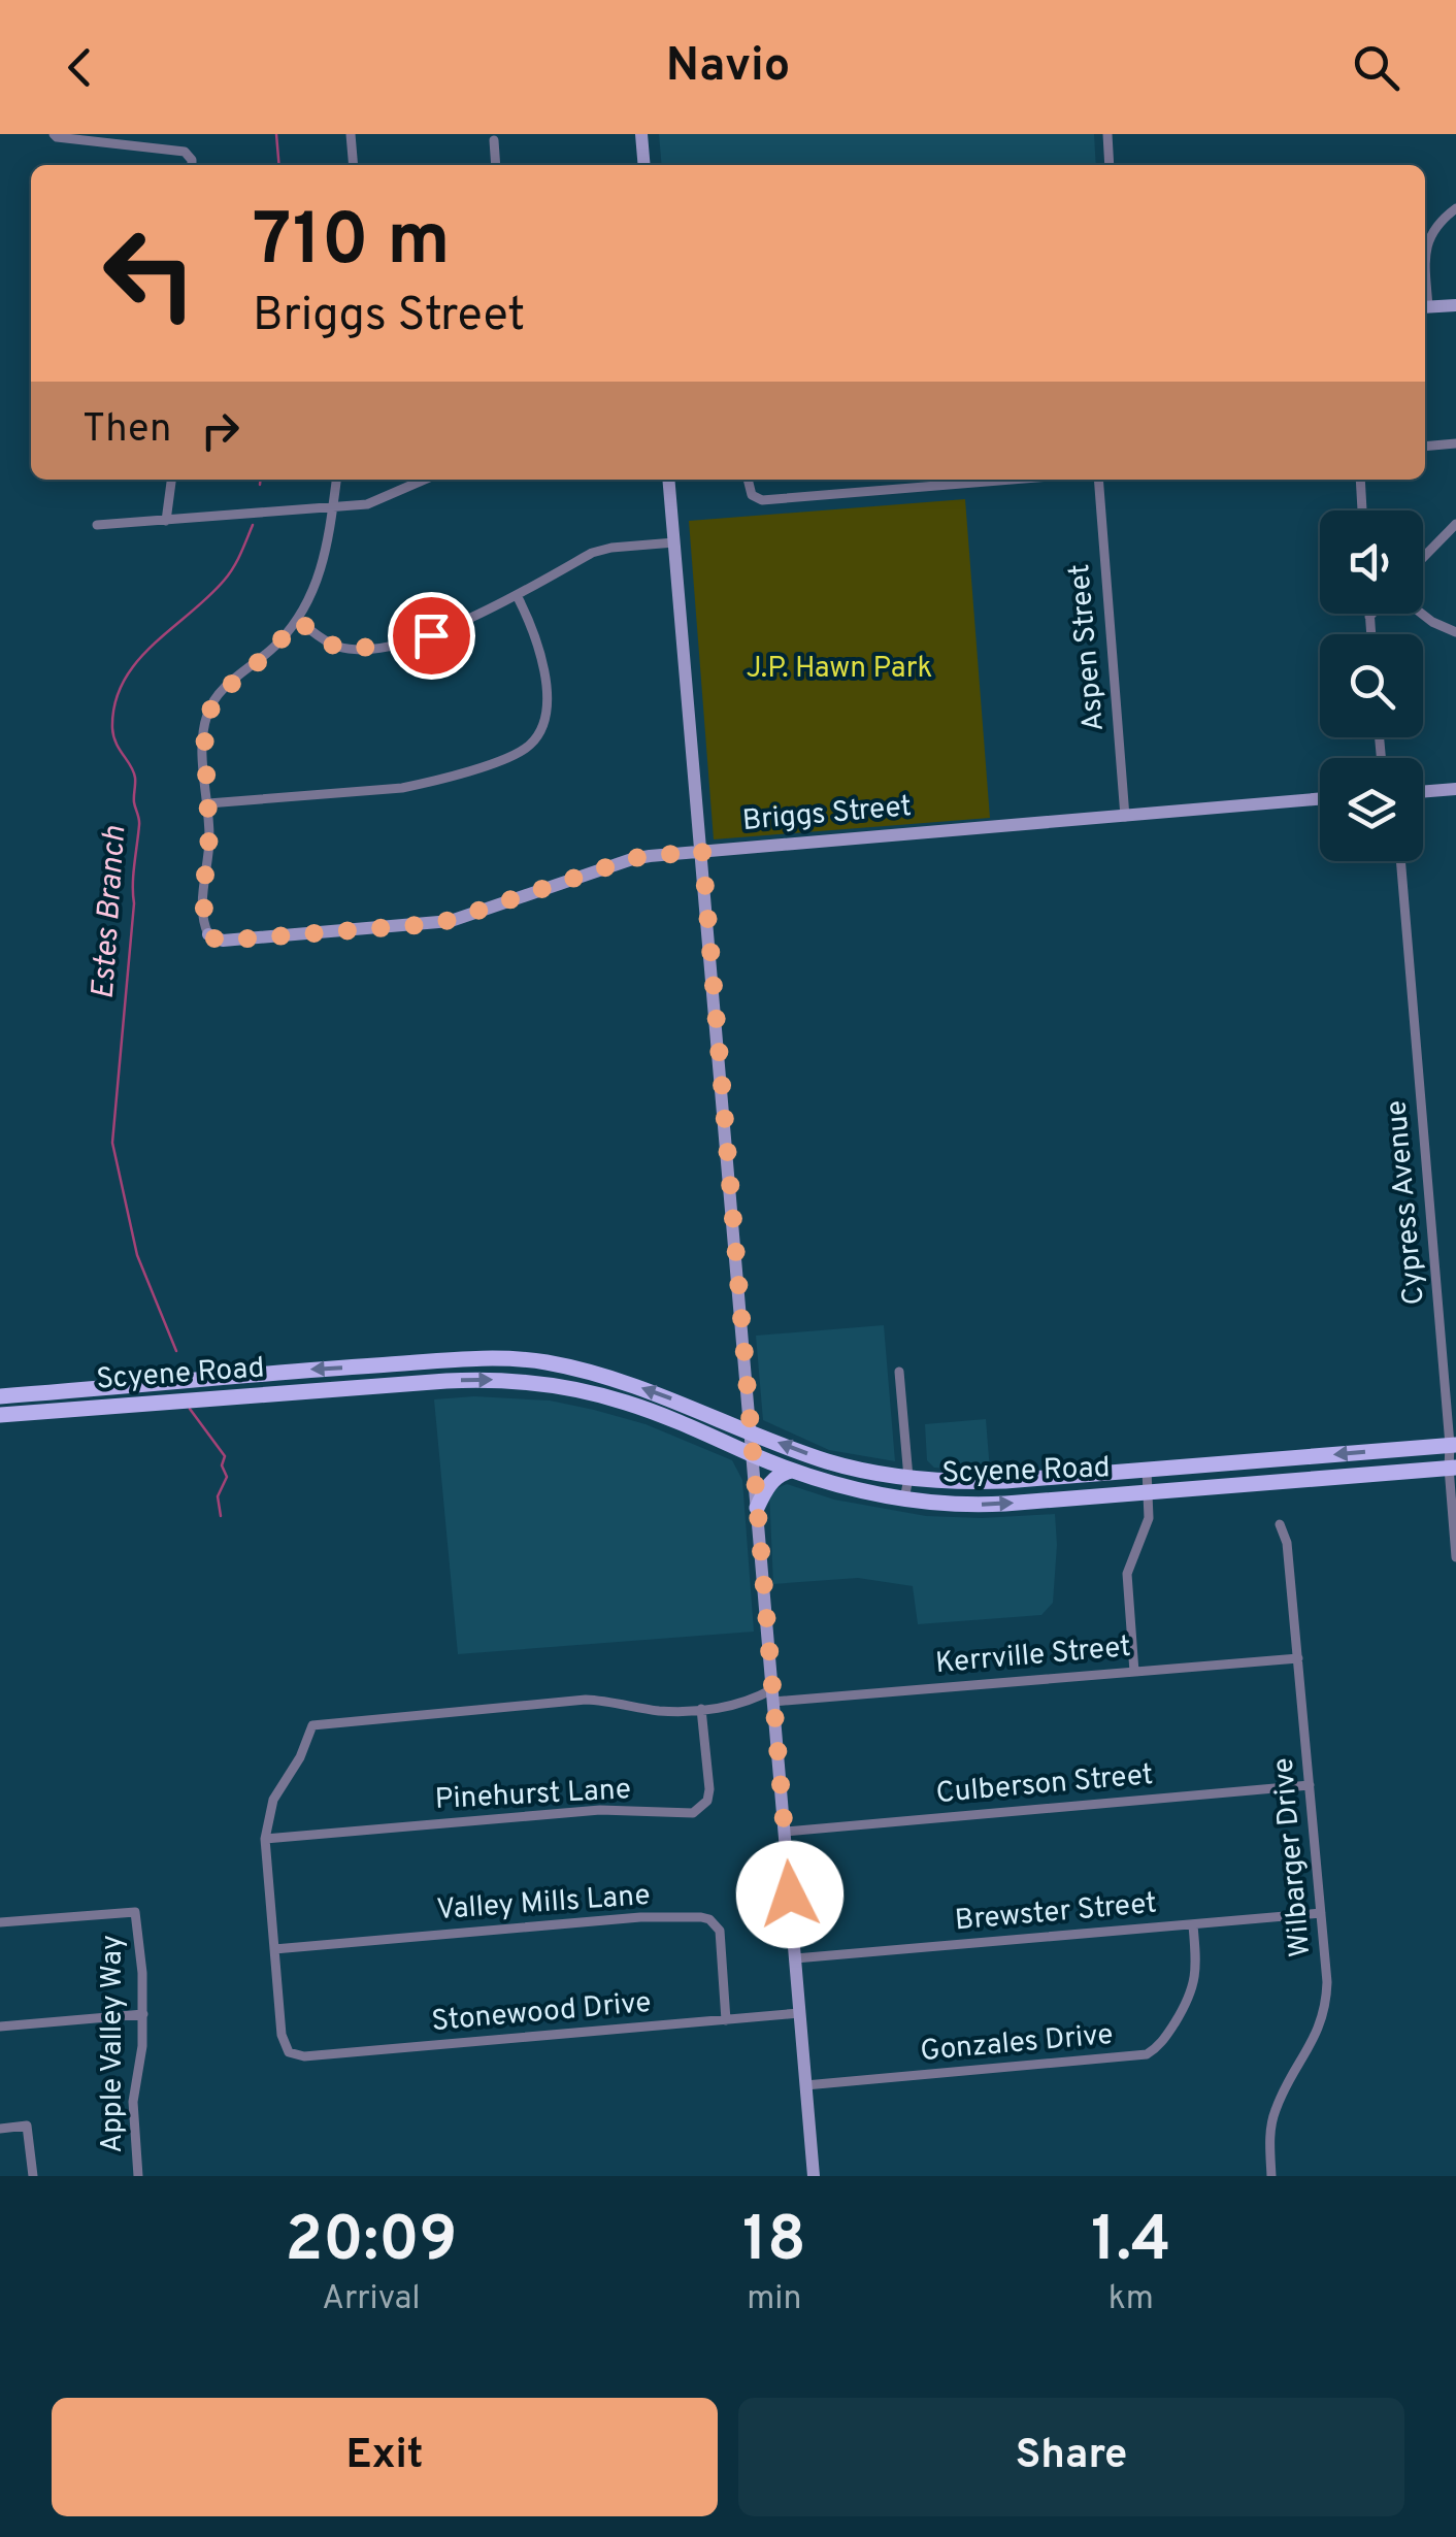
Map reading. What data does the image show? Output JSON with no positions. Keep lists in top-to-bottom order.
{
  "streets": {
    "main road": ["Scyene Road"],
    "street": [
      "Aspen Street",
      "Briggs Street",
      "Cypress Avenue",
      "Kerrville Street",
      "Culberson Street",
      "Pinehurst Lane",
      "Wilbarger Drive",
      "Valley Mills Lane",
      "Brewster Street",
      "Stonewood Drive",
      "Apple Valley Way",
      "Gonzales Drive"
    ]
  },
  "crossings": [
    ["Aspen Street", "Briggs Street"],
    ["Cypress Avenue", "Scyene Road"],
    ["Kerrville Street", "Pinehurst Lane"],
    ["Kerrville Street", "Wilbarger Drive"],
    ["Culberson Street", "Wilbarger Drive"],
    ["Wilbarger Drive", "Brewster Street"],
    ["Valley Mills Lane", "Stonewood Drive"],
    ["Brewster Street", "Gonzales Drive"]
  ],
  "water": ["Estes Branch"],
  "parks": ["J.P. Hawn Park"],
  "page": {
    "header": "Navio",
    "turn": ["710 m", "Briggs Street"],
    "then": "Then",
    "eta": [
      "20:09",
      "Arrival",
      "18",
      "min",
      "1.4",
      "km"
    ],
    "buttons": ["Exit", "Share"]
  }
}
